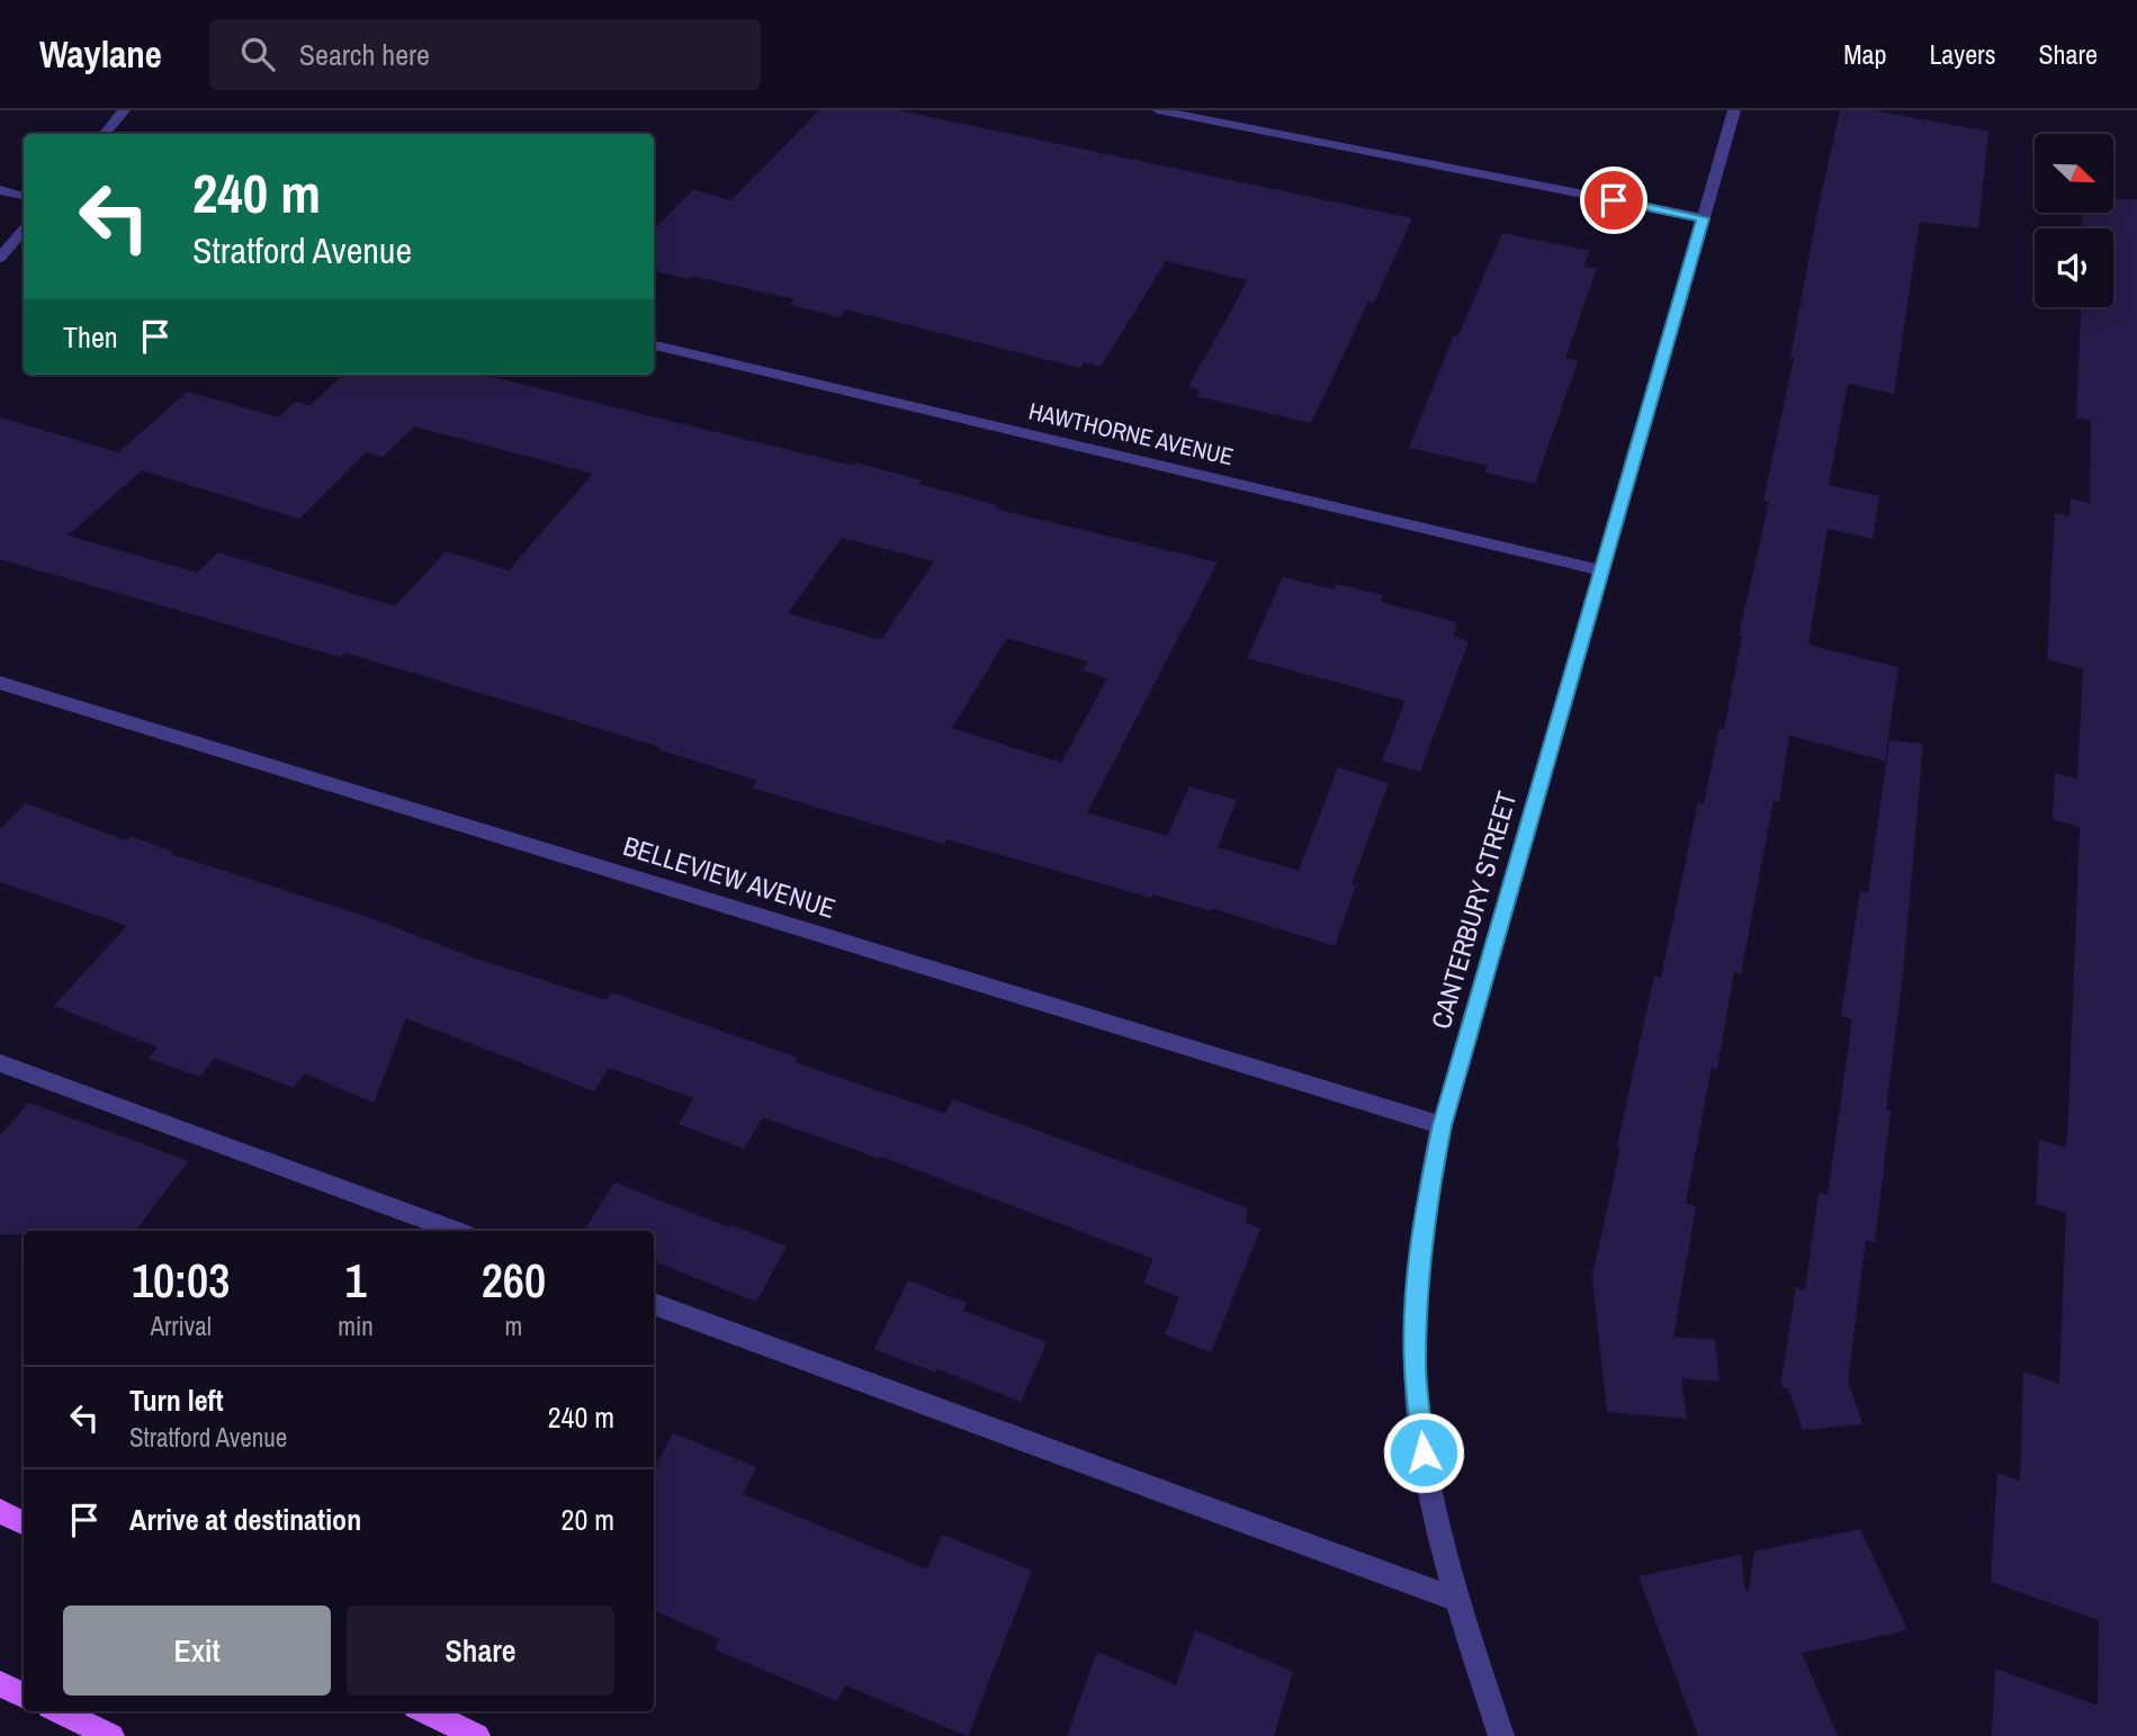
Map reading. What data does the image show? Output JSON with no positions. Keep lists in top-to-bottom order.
{
  "streets": {
    "street": ["HAWTHORNE AVENUE", "BELLEVIEW AVENUE", "CANTERBURY STREET"]
  },
  "crossings": [
    ["HAWTHORNE AVENUE", "CANTERBURY STREET"],
    ["BELLEVIEW AVENUE", "CANTERBURY STREET"]
  ],
  "north": "bottom right",
  "page": {
    "header": "Waylane",
    "search": "Search here",
    "nav": ["Map", "Layers", "Share"],
    "turn": ["240 m", "Stratford Avenue"],
    "then": "Then",
    "eta": [
      "10:03",
      "Arrival",
      "1",
      "min",
      "260",
      "m"
    ],
    "list": [
      {
        "name": "Turn left",
        "note": "Stratford Avenue",
        "value": "240 m"
      },
      {
        "name": "Arrive at destination",
        "value": "20 m"
      }
    ],
    "buttons": ["Exit", "Share"]
  }
}
